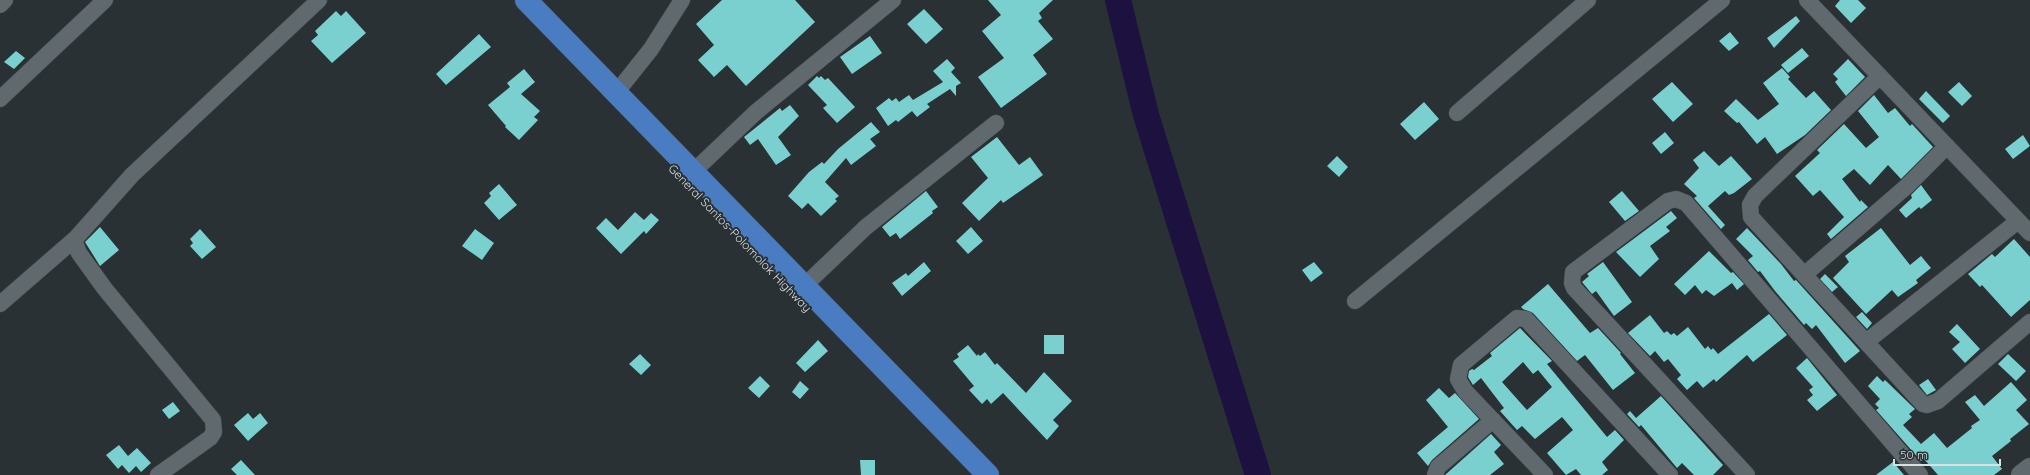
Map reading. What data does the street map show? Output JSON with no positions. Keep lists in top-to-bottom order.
{
  "streets": {
    "highway": ["General Santos-Polomolok Highway"]
  },
  "scale_bar": "50 m"
}
